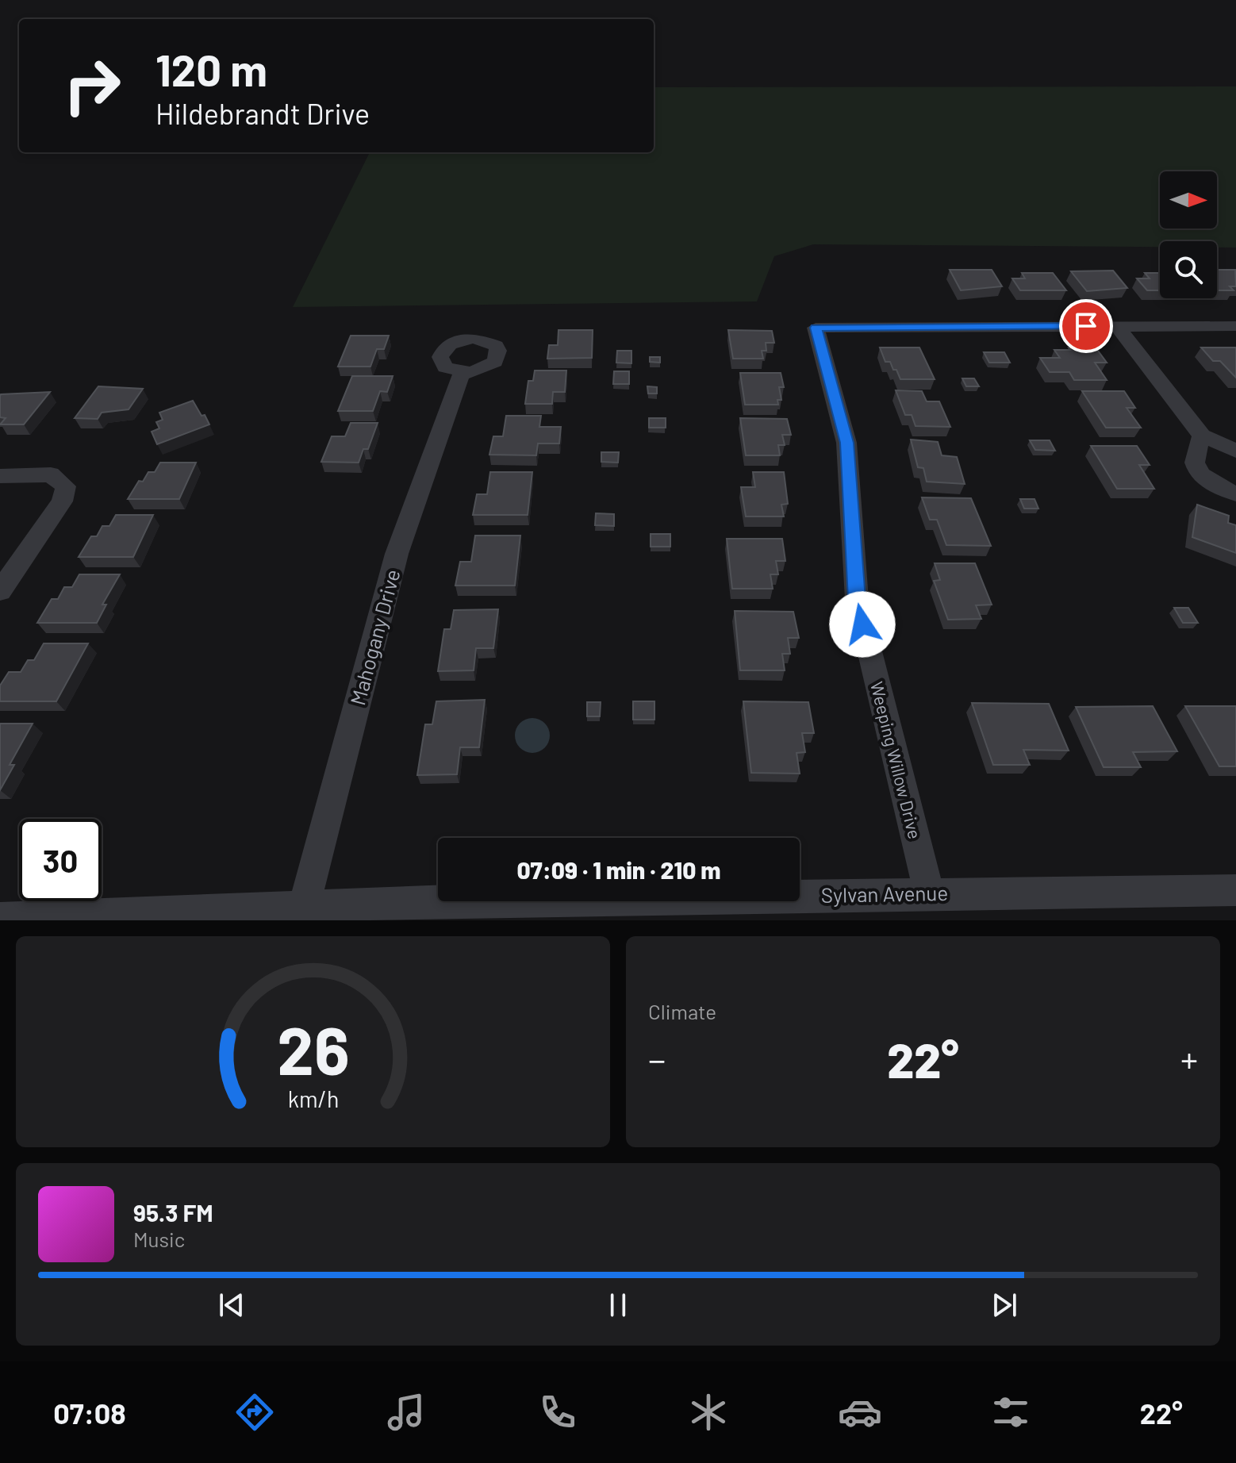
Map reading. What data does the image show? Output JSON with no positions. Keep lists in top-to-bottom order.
{
  "streets": {
    "street": ["Mahogany Drive", "Weeping Willow Drive", "Sylvan Avenue"]
  },
  "crossings": [
    ["Mahogany Drive", "Sylvan Avenue"],
    ["Weeping Willow Drive", "Sylvan Avenue"]
  ],
  "north": "right",
  "page": {
    "turn": ["120 m", "Hildebrandt Drive"],
    "limit": "30",
    "trip": "07:09 · 1 min · 210 m",
    "tile": "Climate",
    "heat": ["−", "22°", "+"],
    "song": ["95.3 FM", "Music"],
    "tabs": ["07:08", "22°"],
    "gauge": ["26", "km/h"]
  }
}
